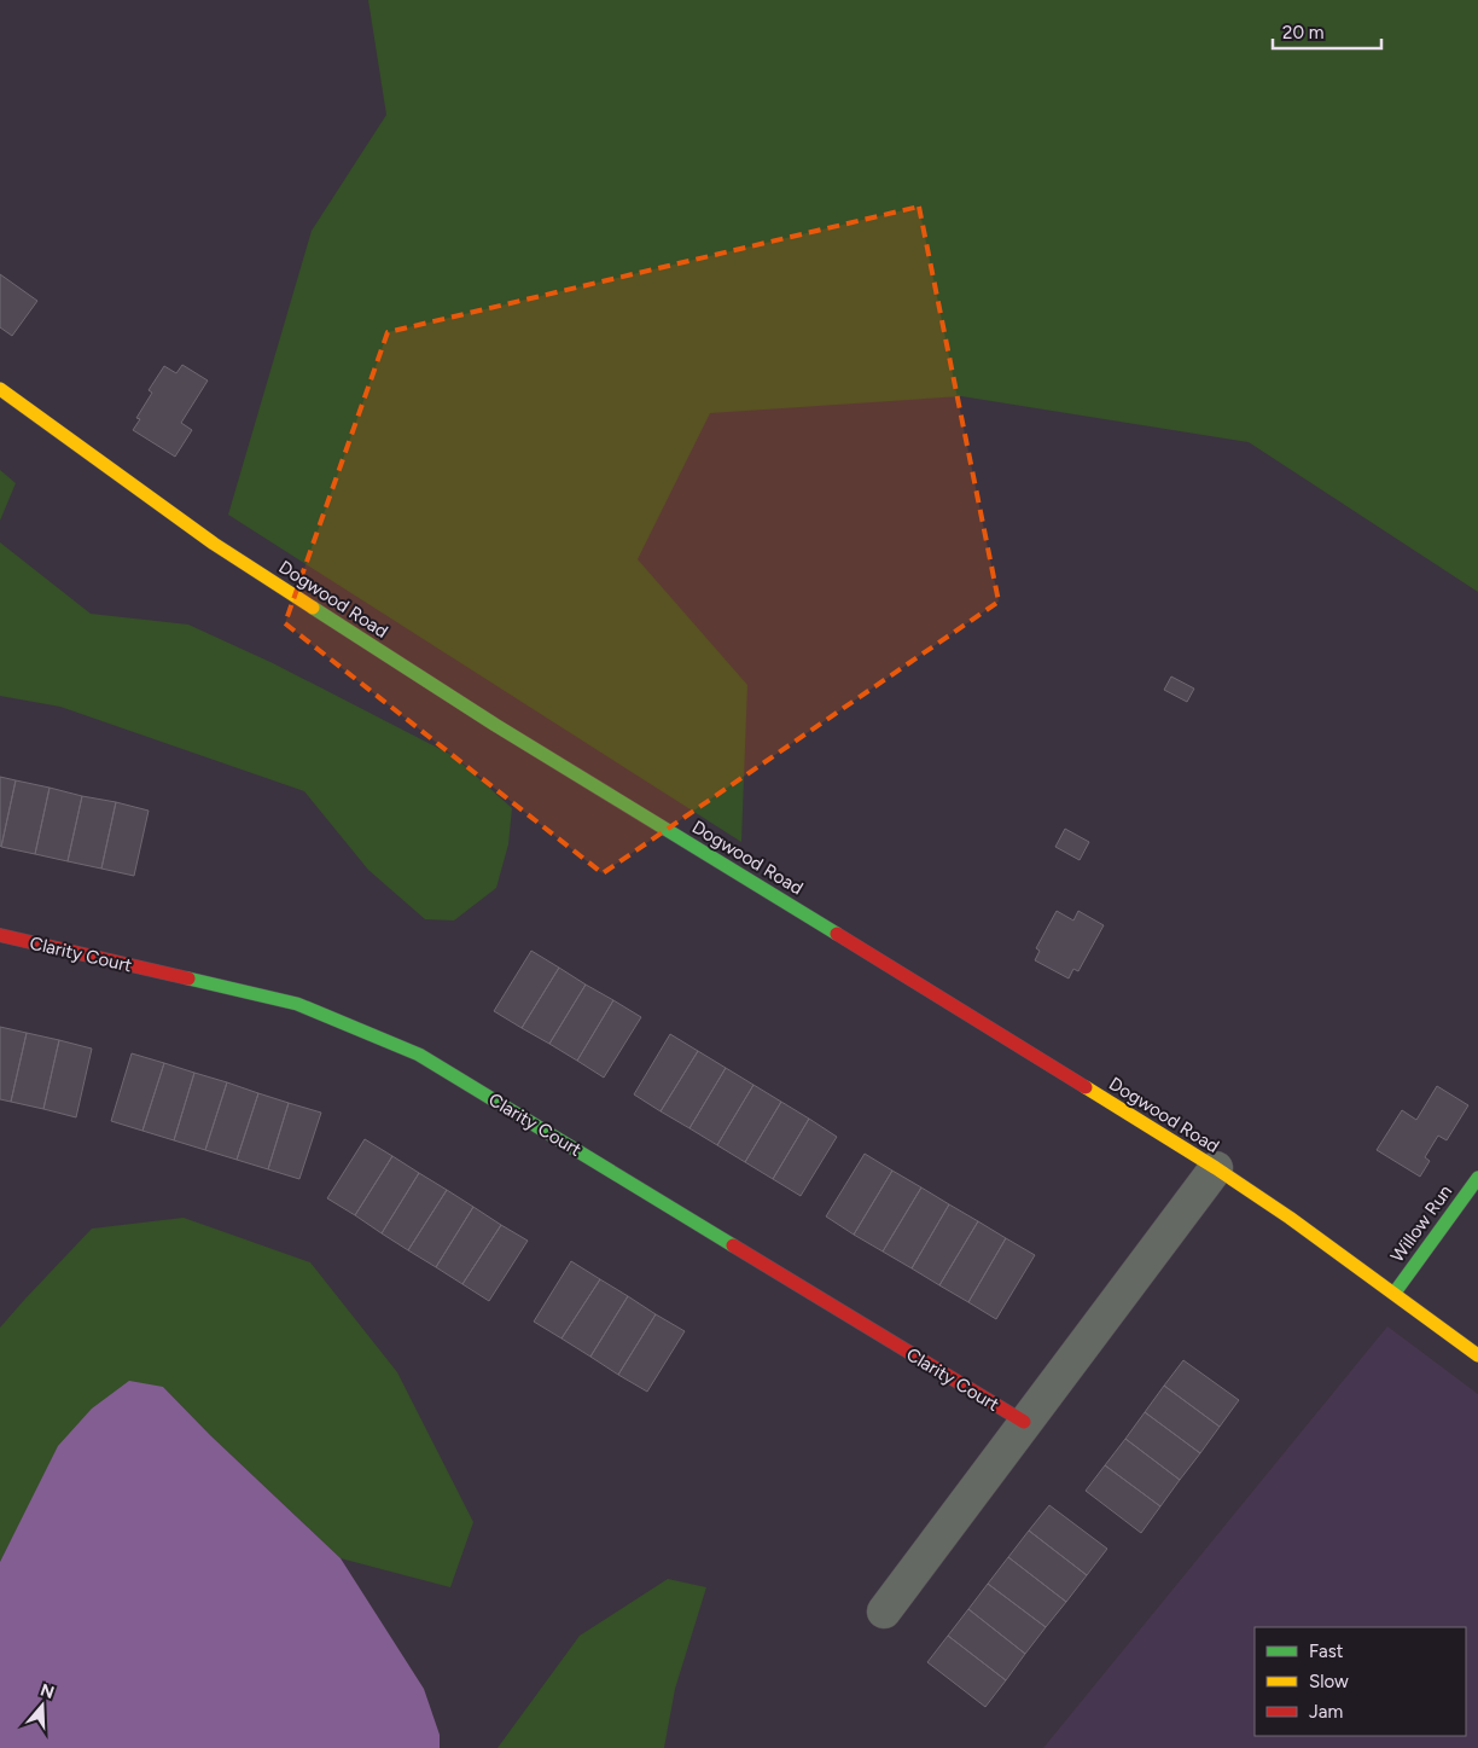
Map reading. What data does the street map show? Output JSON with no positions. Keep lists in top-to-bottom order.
{
  "streets": {
    "street": ["Dogwood Road", "Clarity Court", "Willow Run"]
  },
  "crossings": [
    ["Dogwood Road", "Willow Run"]
  ],
  "legend": ["Fast", "Slow", "Jam"],
  "scale_bar": "20 m",
  "north": "top"
}
